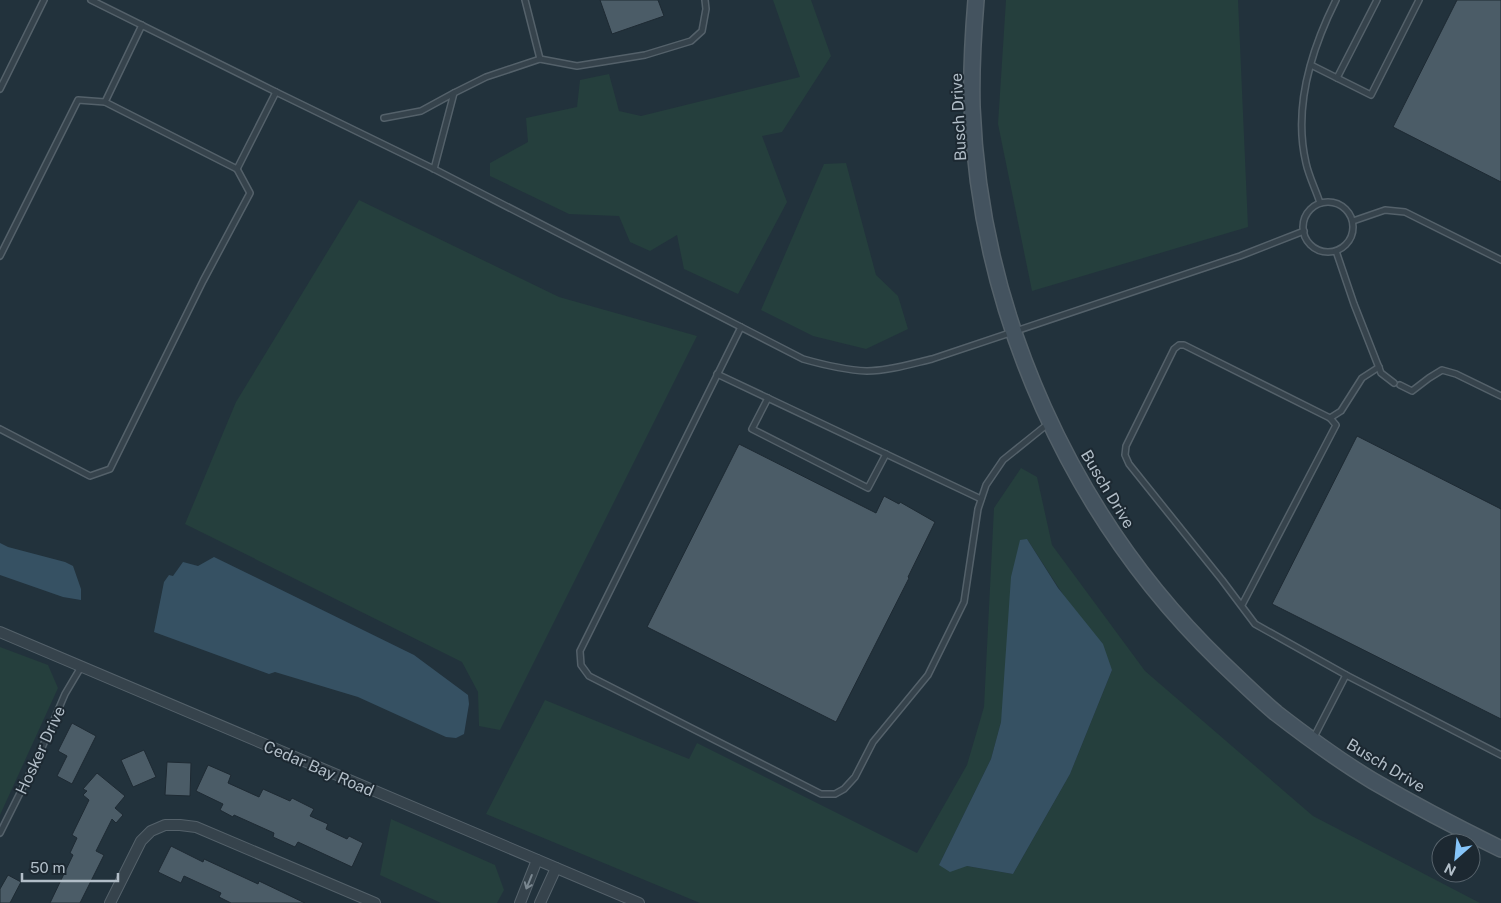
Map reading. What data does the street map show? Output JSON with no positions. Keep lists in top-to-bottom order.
{
  "streets": {
    "street": ["Busch Drive", "Cedar Bay Road"],
    "lane": ["Hosker Drive"]
  },
  "crossings": [
    ["Hosker Drive", "Cedar Bay Road"]
  ],
  "scale_bar": "50 m",
  "north": "bottom left"
}
